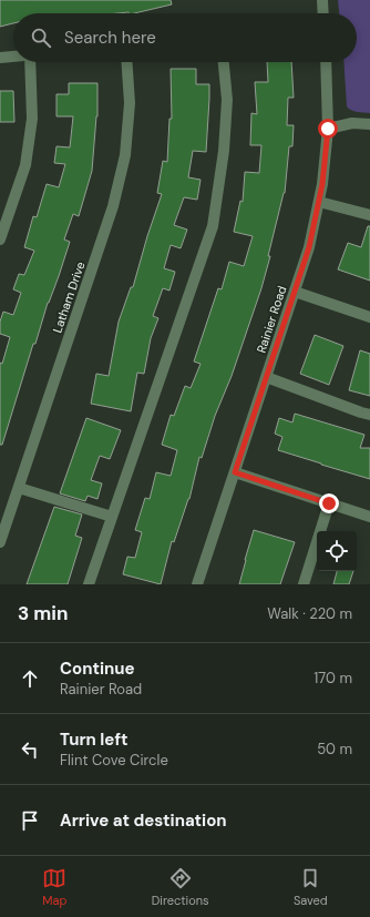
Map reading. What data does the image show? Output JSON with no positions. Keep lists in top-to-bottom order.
{
  "streets": {
    "street": ["Latham Drive", "Rainier Road"]
  },
  "page": {
    "search": "Search here",
    "heading": ["3 min", "Walk · 220 m"],
    "list": [
      ["Continue", "Rainier Road", "170 m"],
      ["Turn left", "Flint Cove Circle", "50 m"],
      "Arrive at destination"
    ],
    "nav": ["Map", "Directions", "Saved"]
  }
}
